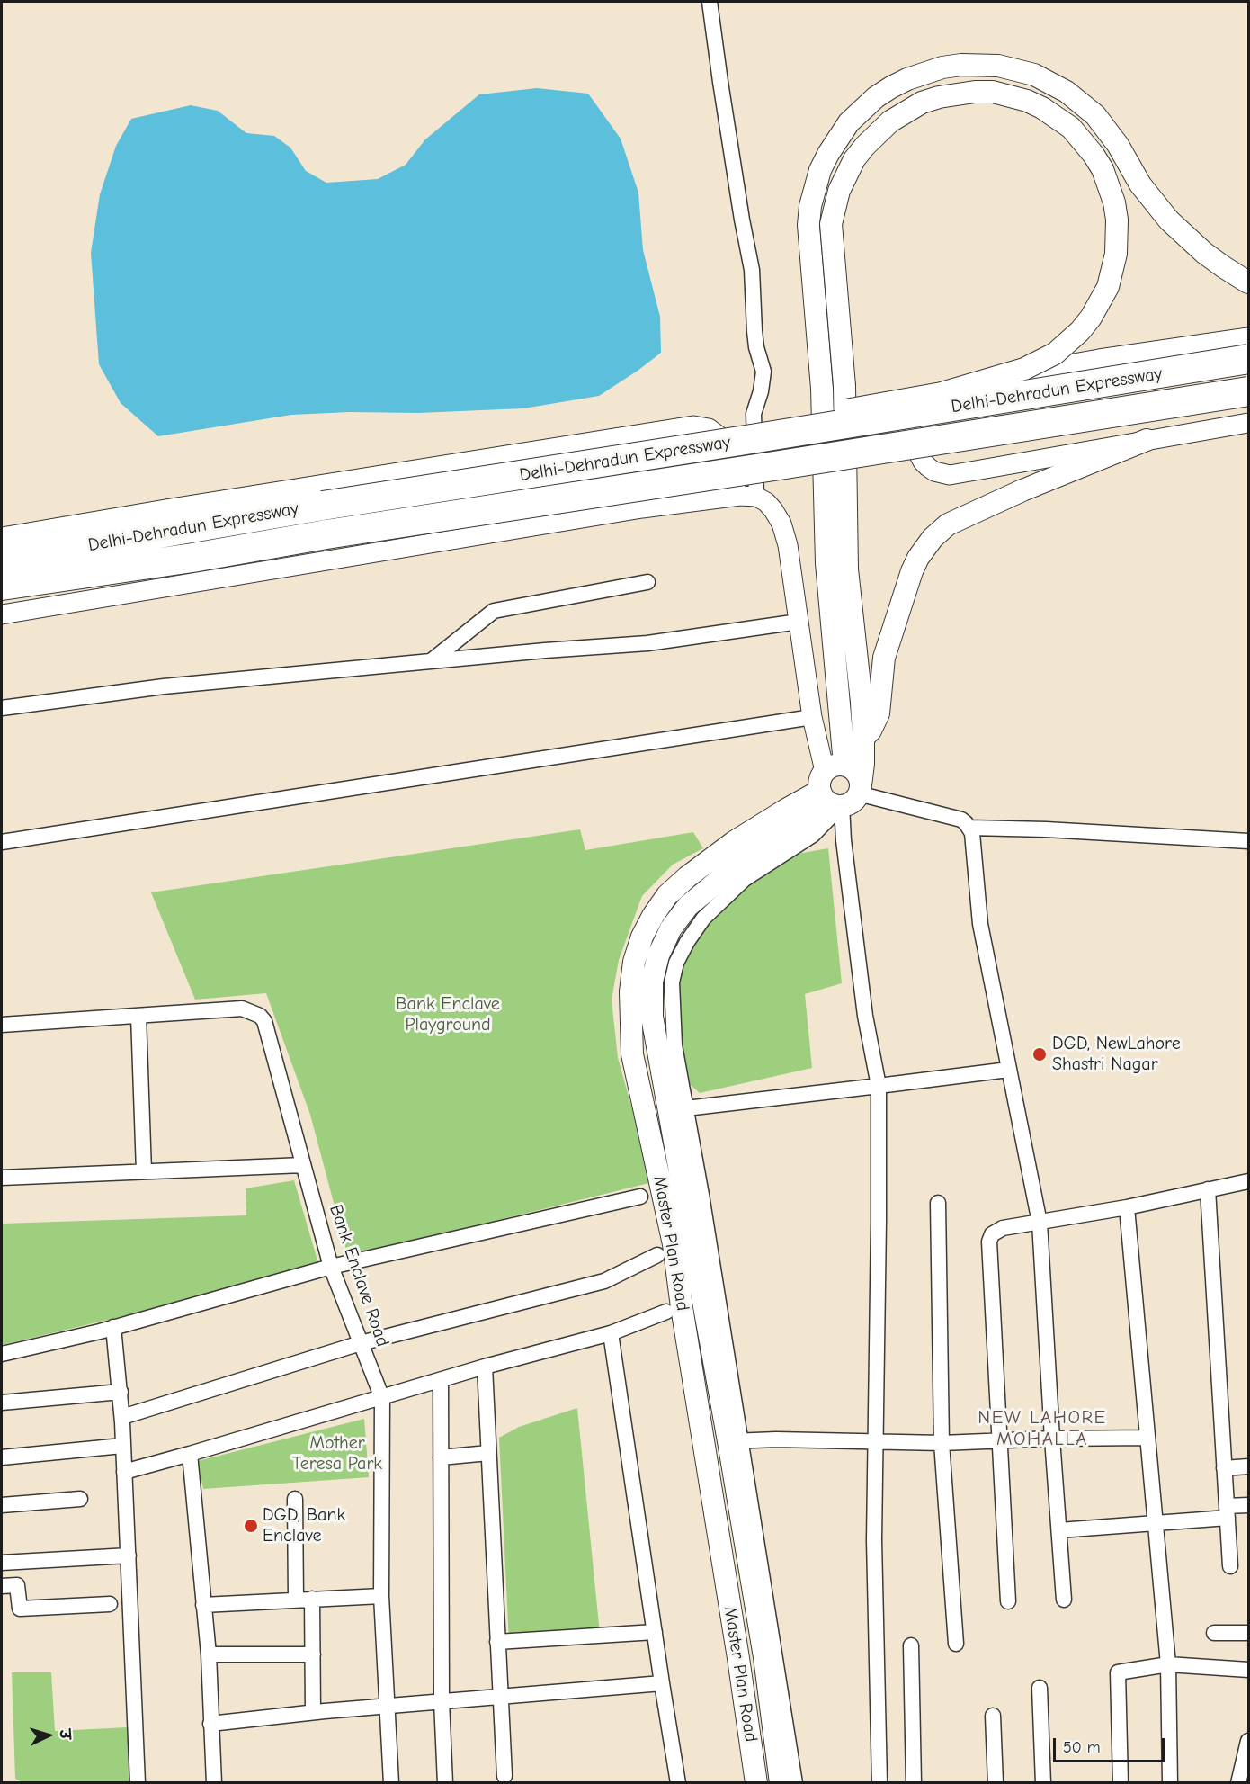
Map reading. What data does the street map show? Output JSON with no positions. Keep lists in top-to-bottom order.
{
  "streets": {
    "highway": ["Delhi-Dehradun Expressway"],
    "main road": ["Master Plan Road"],
    "street": ["Bank Enclave Road"]
  },
  "districts": ["NEW LAHORE MOHALLA"],
  "parks": ["Bank Enclave Playground", "Mother Teresa Park"],
  "places": ["DGD, NewLahore Shastri Nagar", "DGD, Bank Enclave"],
  "scale_bar": "50 m",
  "north": "right"
}
